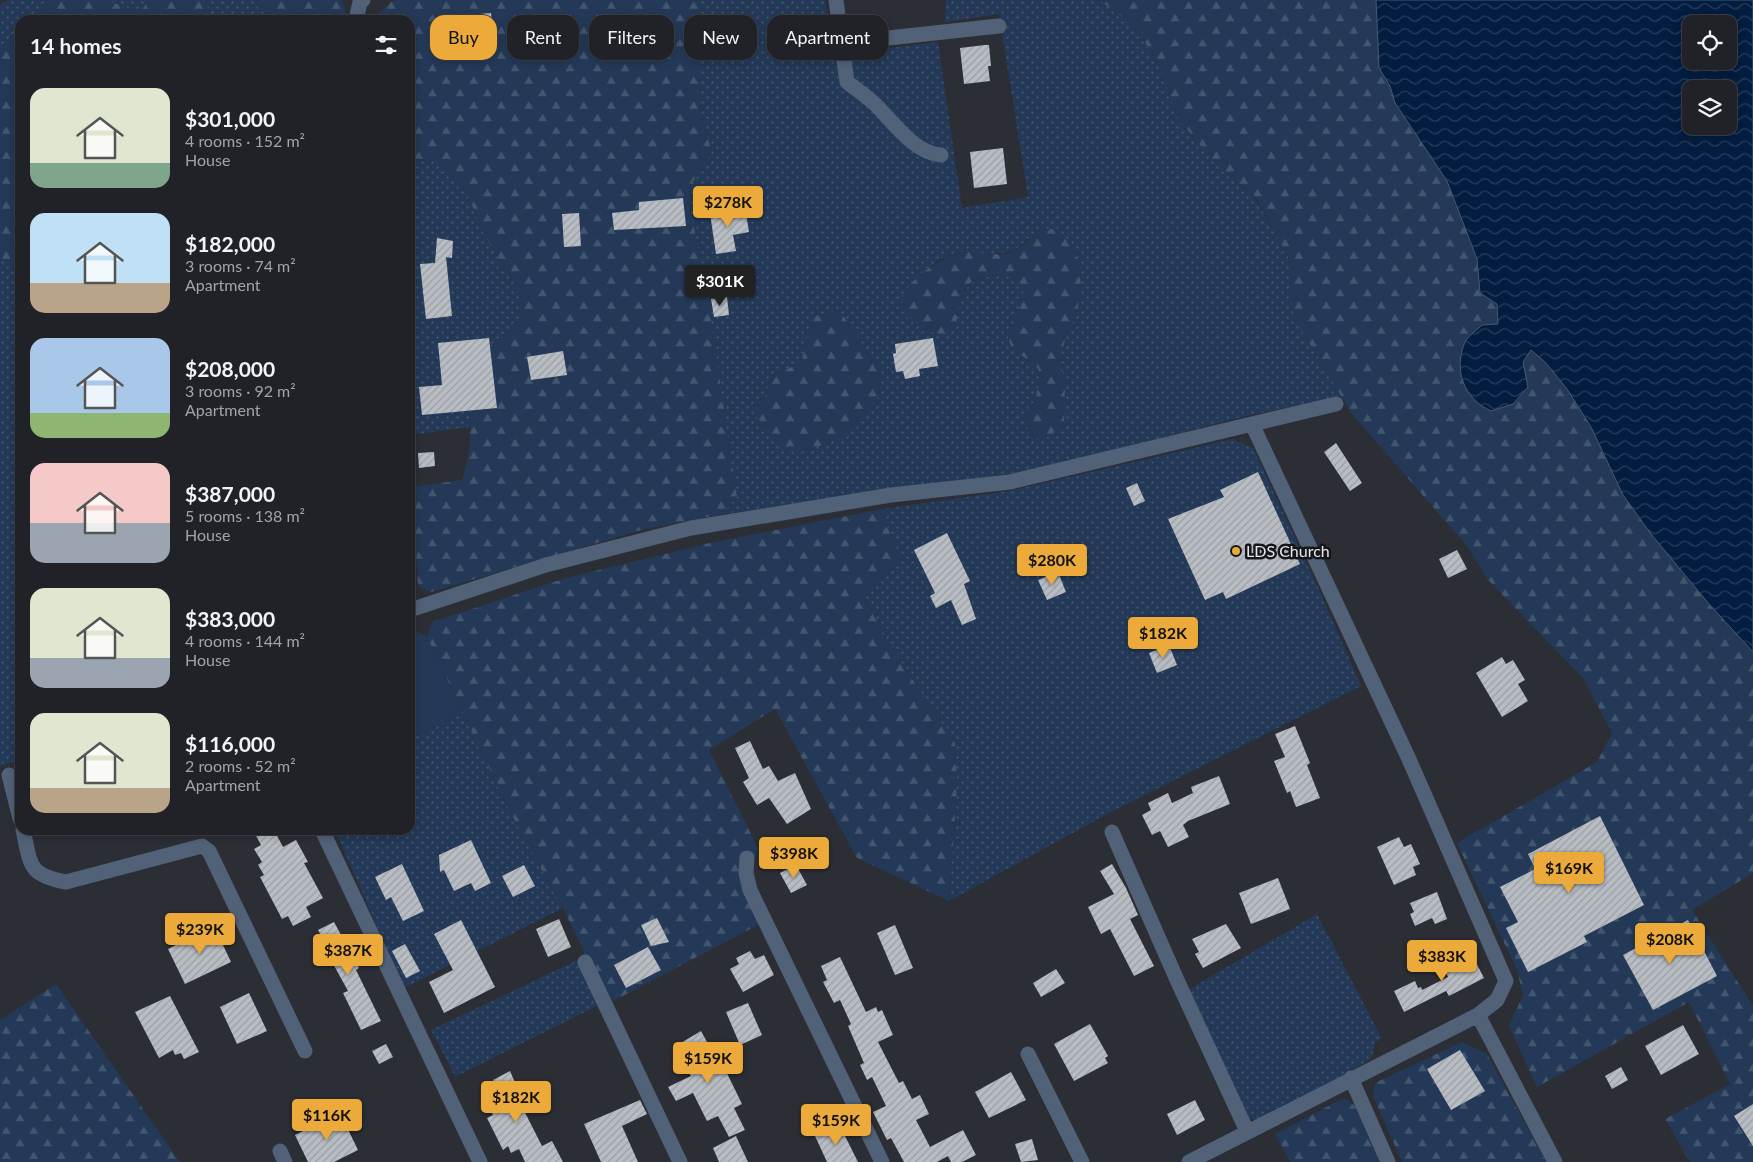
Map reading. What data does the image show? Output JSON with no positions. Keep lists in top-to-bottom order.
{
  "places": ["LDS Church"],
  "page": {
    "chip": [
      "Buy",
      "Rent",
      "Filters",
      "New",
      "Apartment"
    ],
    "heading": "14 homes",
    "list": [
      {
        "name": "$301,000",
        "note": "4 rooms · 152 m² · House"
      },
      {
        "name": "$182,000",
        "note": "3 rooms · 74 m² · Apartment"
      },
      {
        "name": "$208,000",
        "note": "3 rooms · 92 m² · Apartment"
      },
      {
        "name": "$387,000",
        "note": "5 rooms · 138 m² · House"
      },
      {
        "name": "$383,000",
        "note": "4 rooms · 144 m² · House"
      },
      {
        "name": "$116,000",
        "note": "2 rooms · 52 m² · Apartment"
      }
    ],
    "price": [
      "$278K",
      "$301K",
      "$280K",
      "$182K",
      "$398K",
      "$169K",
      "$239K",
      "$208K",
      "$387K",
      "$383K",
      "$159K",
      "$182K",
      "$116K",
      "$159K"
    ]
  }
}
